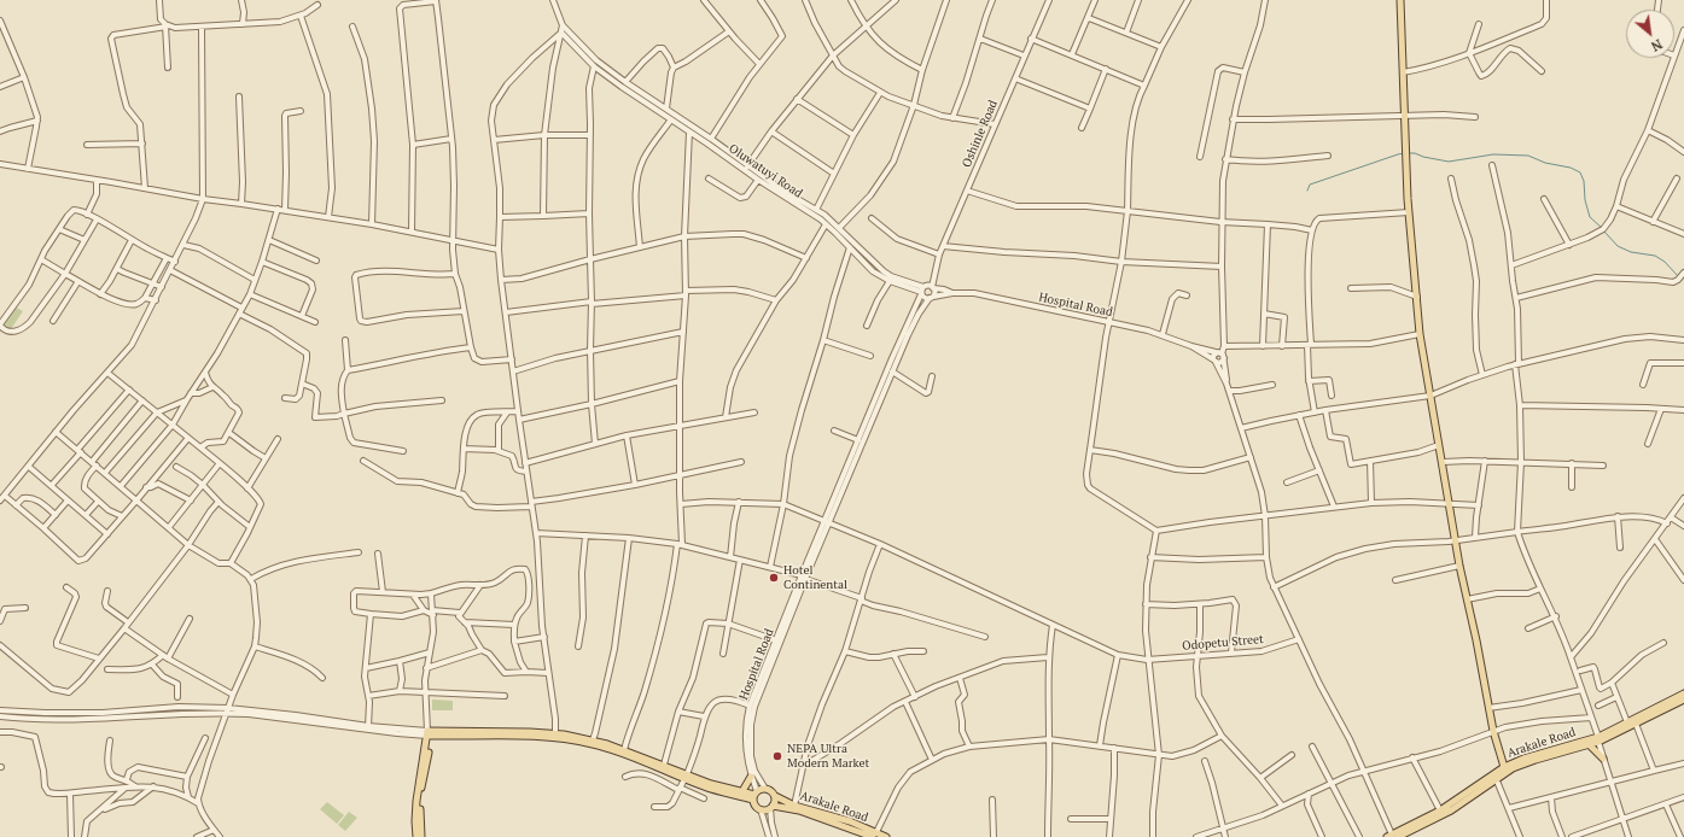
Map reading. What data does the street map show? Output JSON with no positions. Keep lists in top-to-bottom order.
{
  "streets": {
    "main road": ["Arakale Road"],
    "street": [
      "Oshinle Road",
      "Oluwatuyi Road",
      "Hospital Road",
      "Odopetu Street"
    ]
  },
  "crossings": [
    ["Hospital Road", "Arakale Road"]
  ],
  "places": ["Hotel Continental", "NEPA Ultra Modern Market"],
  "north": "bottom right"
}
